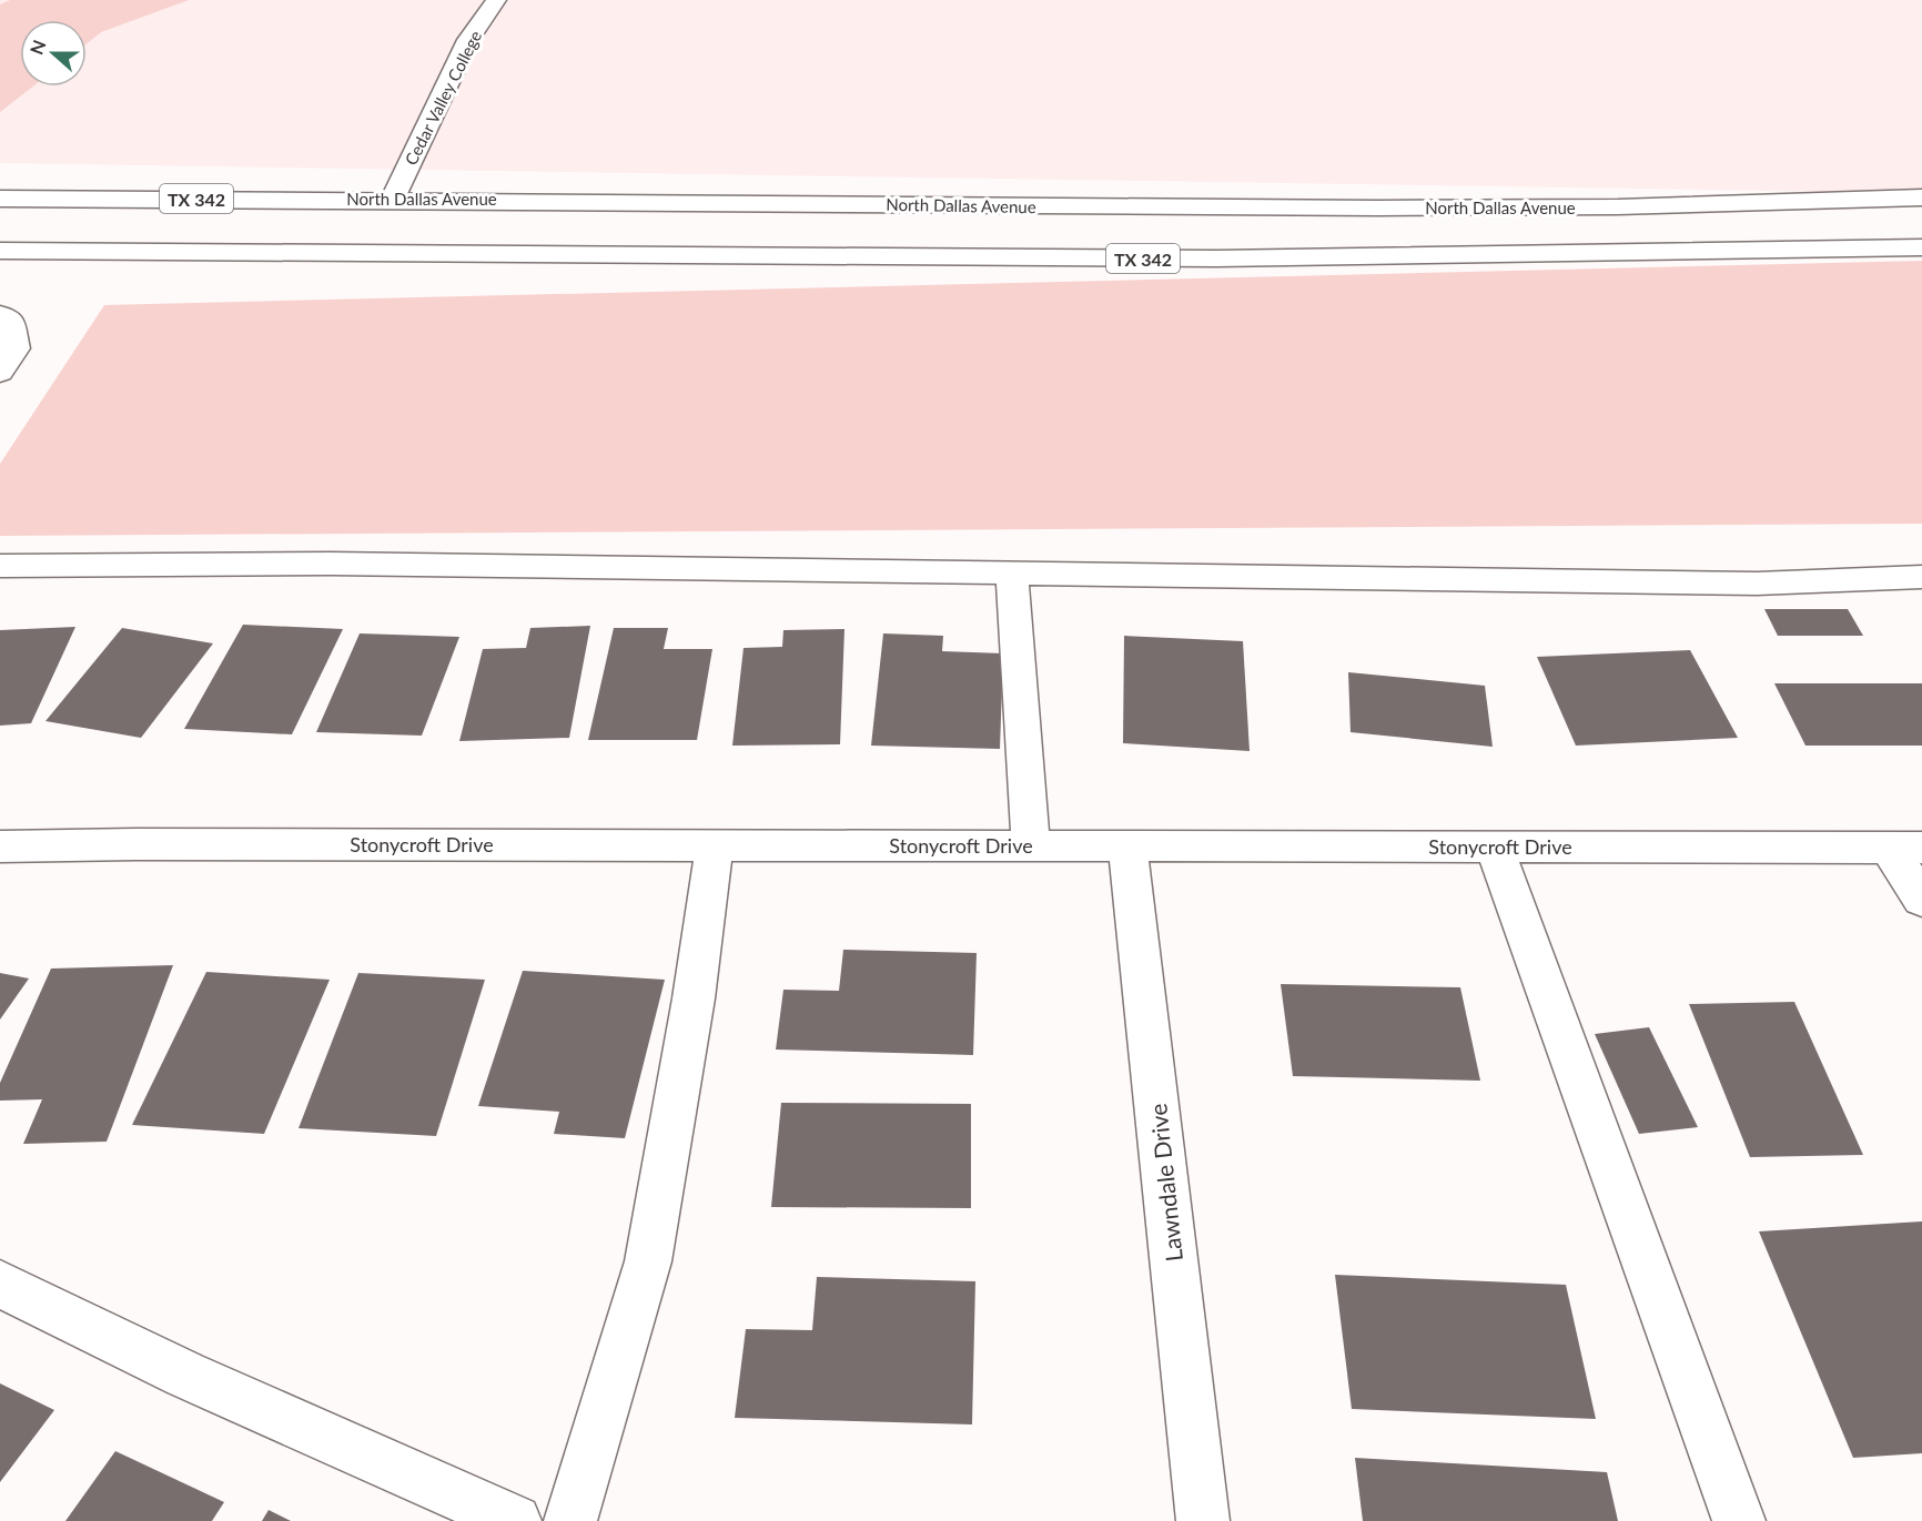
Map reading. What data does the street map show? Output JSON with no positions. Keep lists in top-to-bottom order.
{
  "streets": {
    "main road": [
      "Cedar Valley College",
      "TX 342",
      "North Dallas Avenue",
      "Stonycroft Drive",
      "Lawndale Drive"
    ]
  },
  "crossings": [
    ["Cedar Valley College", "TX 342"],
    ["Cedar Valley College", "North Dallas Avenue"],
    ["Stonycroft Drive", "Lawndale Drive"]
  ],
  "north": "left"
}
